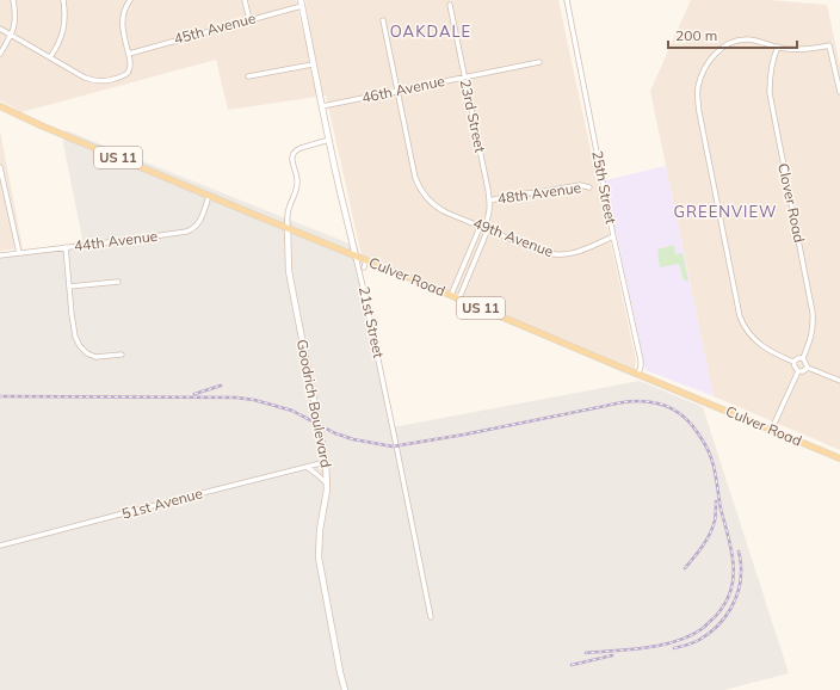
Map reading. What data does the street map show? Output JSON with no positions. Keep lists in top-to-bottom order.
{
  "streets": {
    "main road": ["US 11", "Culver Road"],
    "street": [
      "45th Avenue",
      "46th Avenue",
      "23rd Street",
      "25th Street",
      "48th Avenue",
      "Clover Road",
      "49th Avenue",
      "44th Avenue",
      "21st Street",
      "Goodrich Boulevard",
      "51st Avenue"
    ]
  },
  "crossings": [
    ["45th Avenue", "21st Street"],
    ["46th Avenue", "23rd Street"],
    ["46th Avenue", "49th Avenue"],
    ["46th Avenue", "21st Street"],
    ["23rd Street", "48th Avenue"],
    ["23rd Street", "49th Avenue"],
    ["23rd Street", "Culver Road"],
    ["25th Street", "49th Avenue"],
    ["25th Street", "Culver Road"],
    ["44th Avenue", "Culver Road"],
    ["Culver Road", "21st Street"],
    ["Culver Road", "Goodrich Boulevard"],
    ["Goodrich Boulevard", "51st Avenue"]
  ],
  "districts": ["OAKDALE", "GREENVIEW"],
  "scale_bar": "200 m"
}
